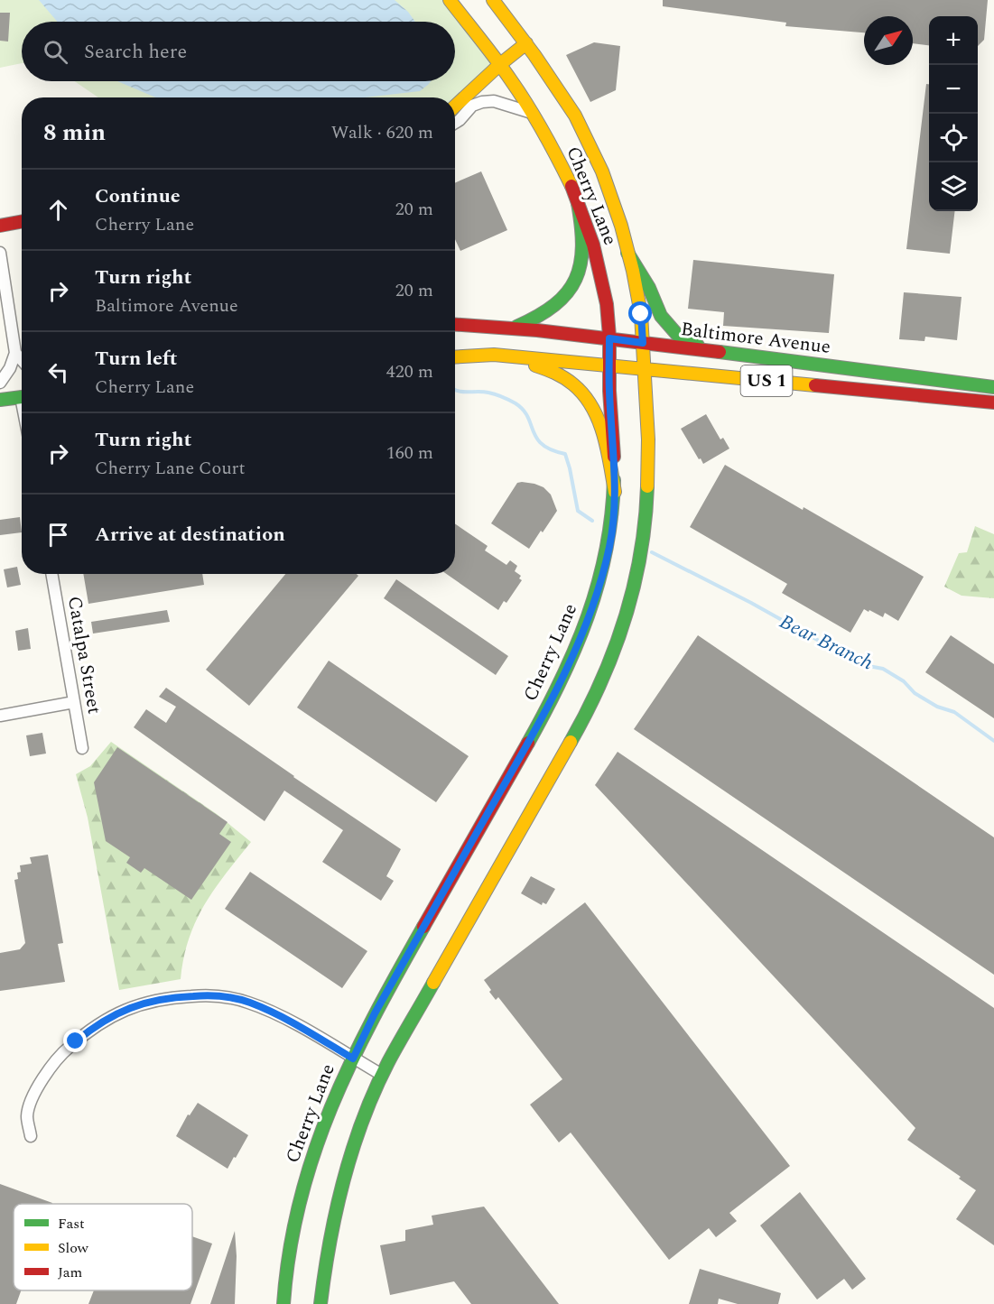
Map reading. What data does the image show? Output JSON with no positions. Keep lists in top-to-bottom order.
{
  "streets": {
    "main road": ["Cherry Lane", "Baltimore Avenue", "US 1"],
    "street": ["Catalpa Street"]
  },
  "crossings": [
    ["Cherry Lane", "Baltimore Avenue"]
  ],
  "water": ["Bear Branch"],
  "legend": ["Fast", "Slow", "Jam"],
  "north": "top right",
  "page": {
    "map_buttons": ["+", "−"],
    "search": "Search here",
    "heading": ["8 min", "Walk · 620 m"],
    "list": [
      ["Continue", "Cherry Lane", "20 m"],
      ["Turn right", "Baltimore Avenue", "20 m"],
      ["Turn left", "Cherry Lane", "420 m"],
      ["Turn right", "Cherry Lane Court", "160 m"],
      "Arrive at destination"
    ]
  }
}
